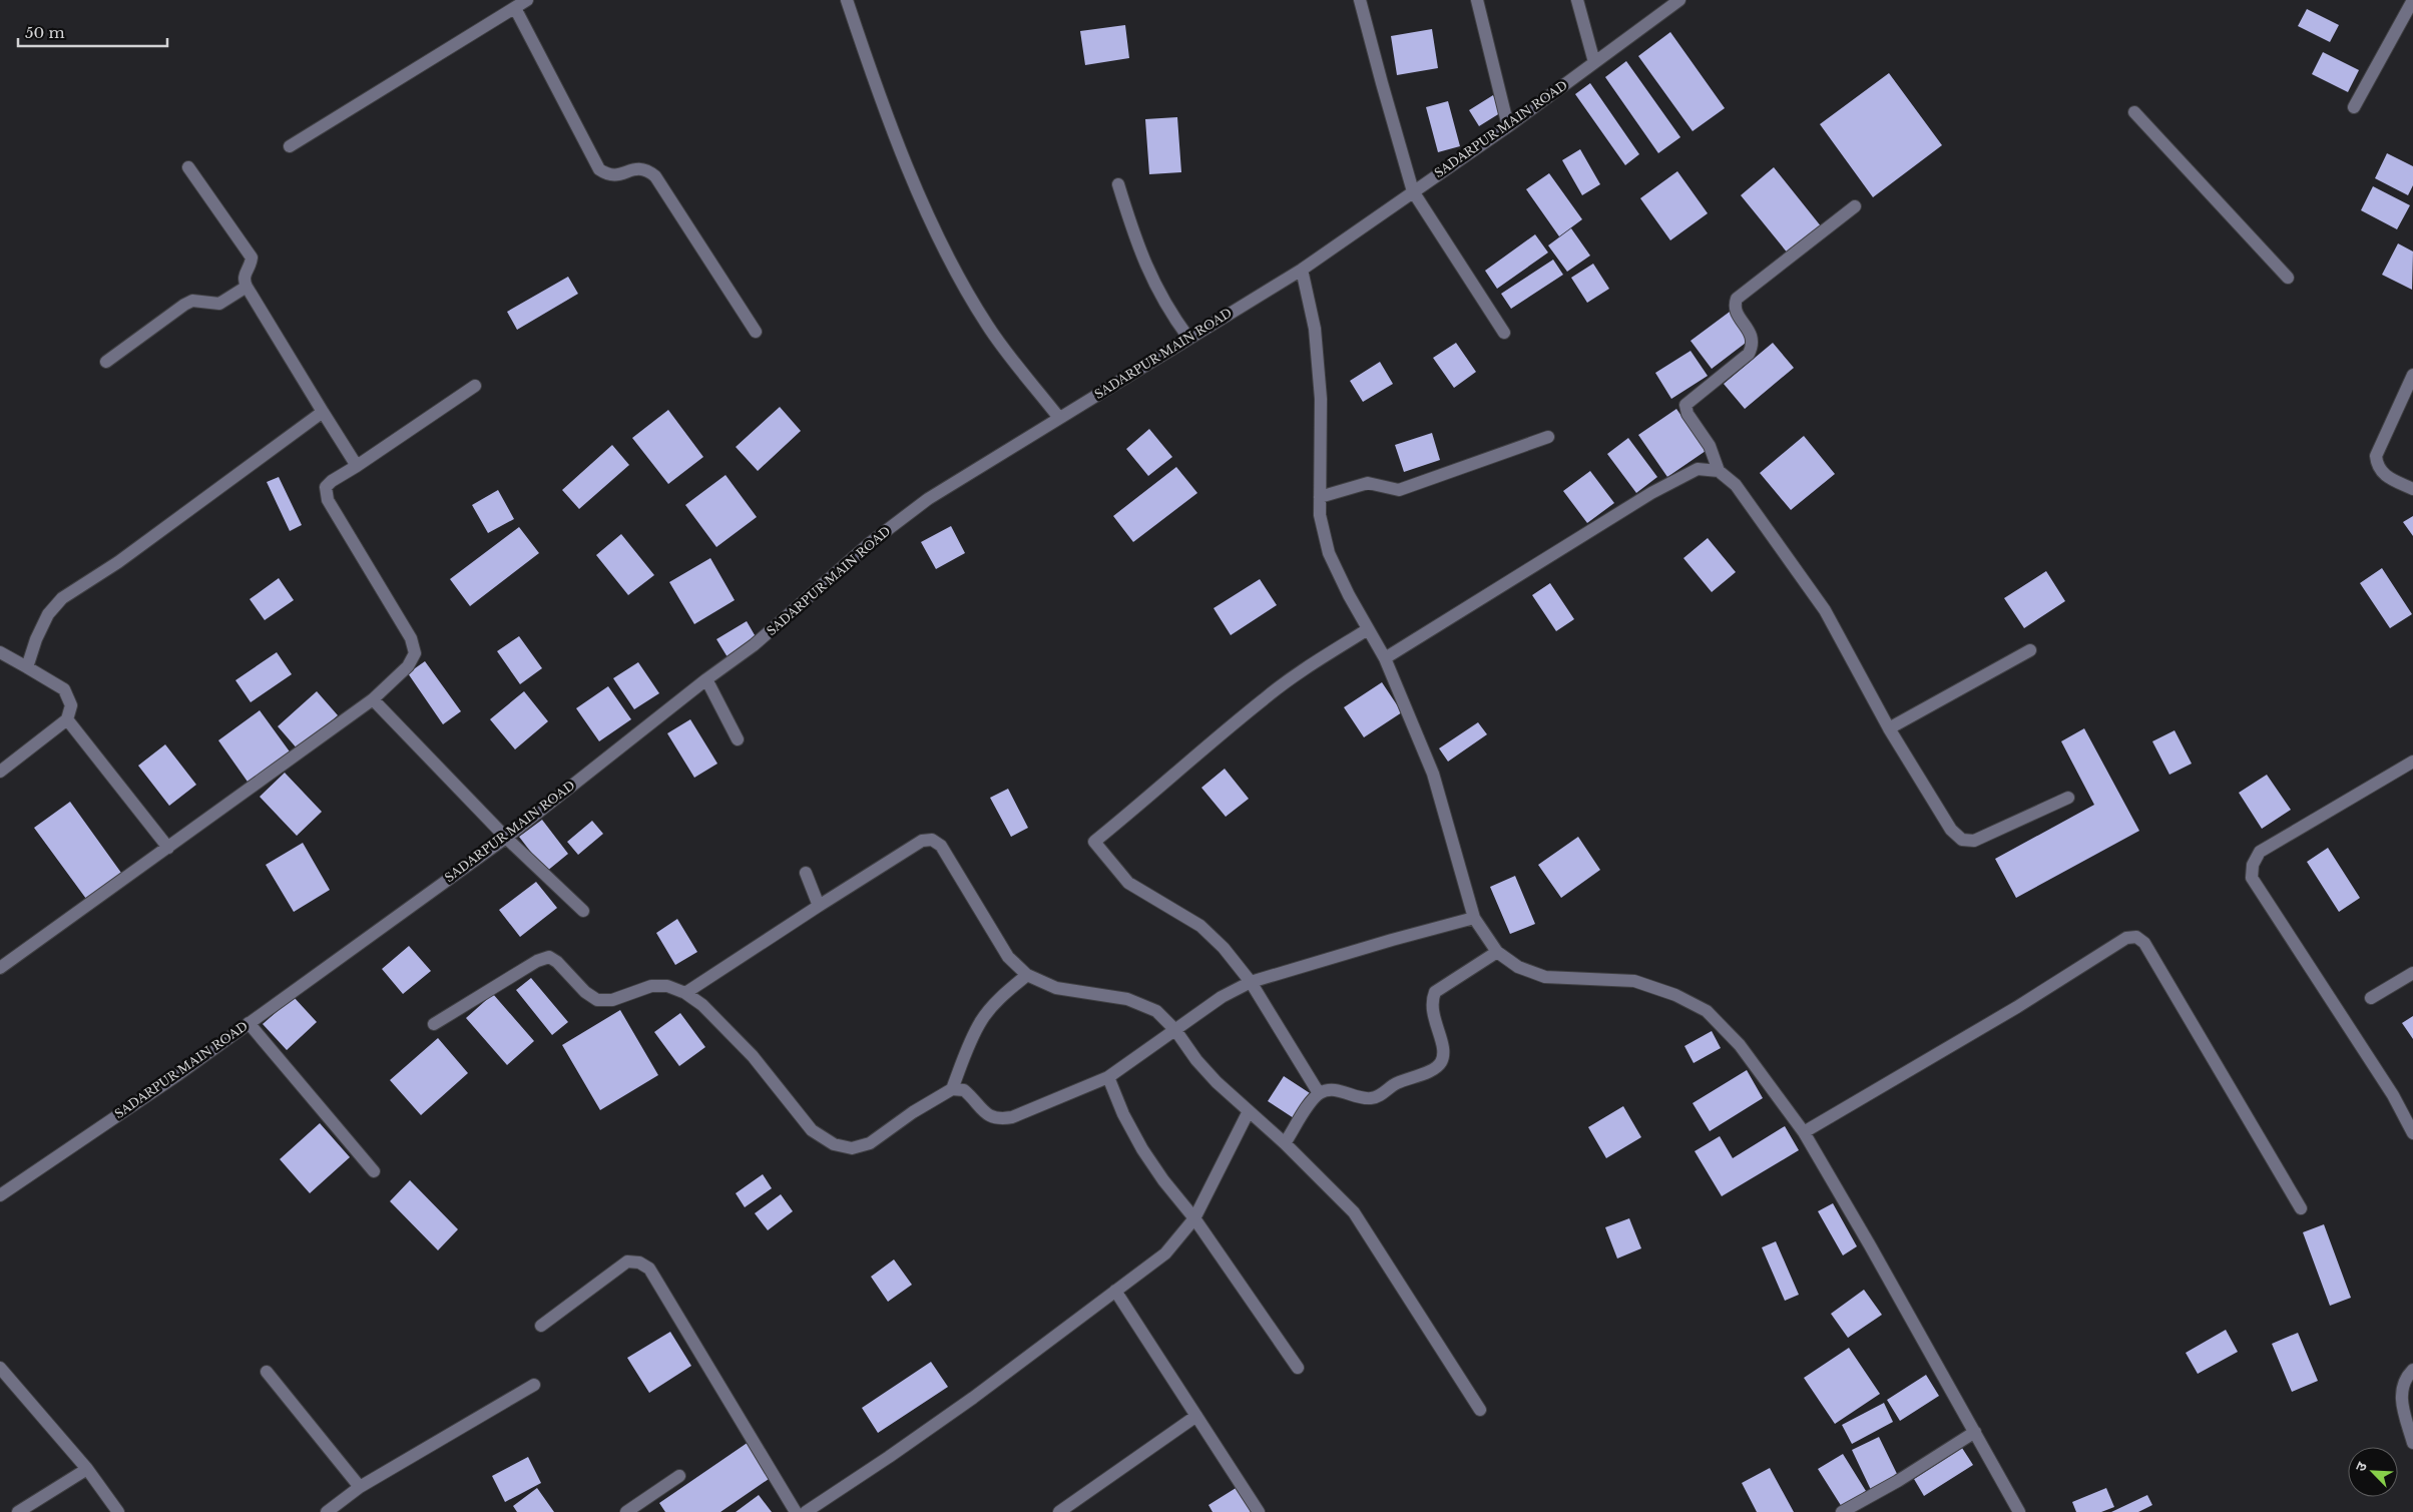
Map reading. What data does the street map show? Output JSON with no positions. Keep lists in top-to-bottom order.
{
  "streets": {
    "street": ["SADARPUR MAIN ROAD"]
  },
  "scale_bar": "50 m",
  "north": "top left"
}
